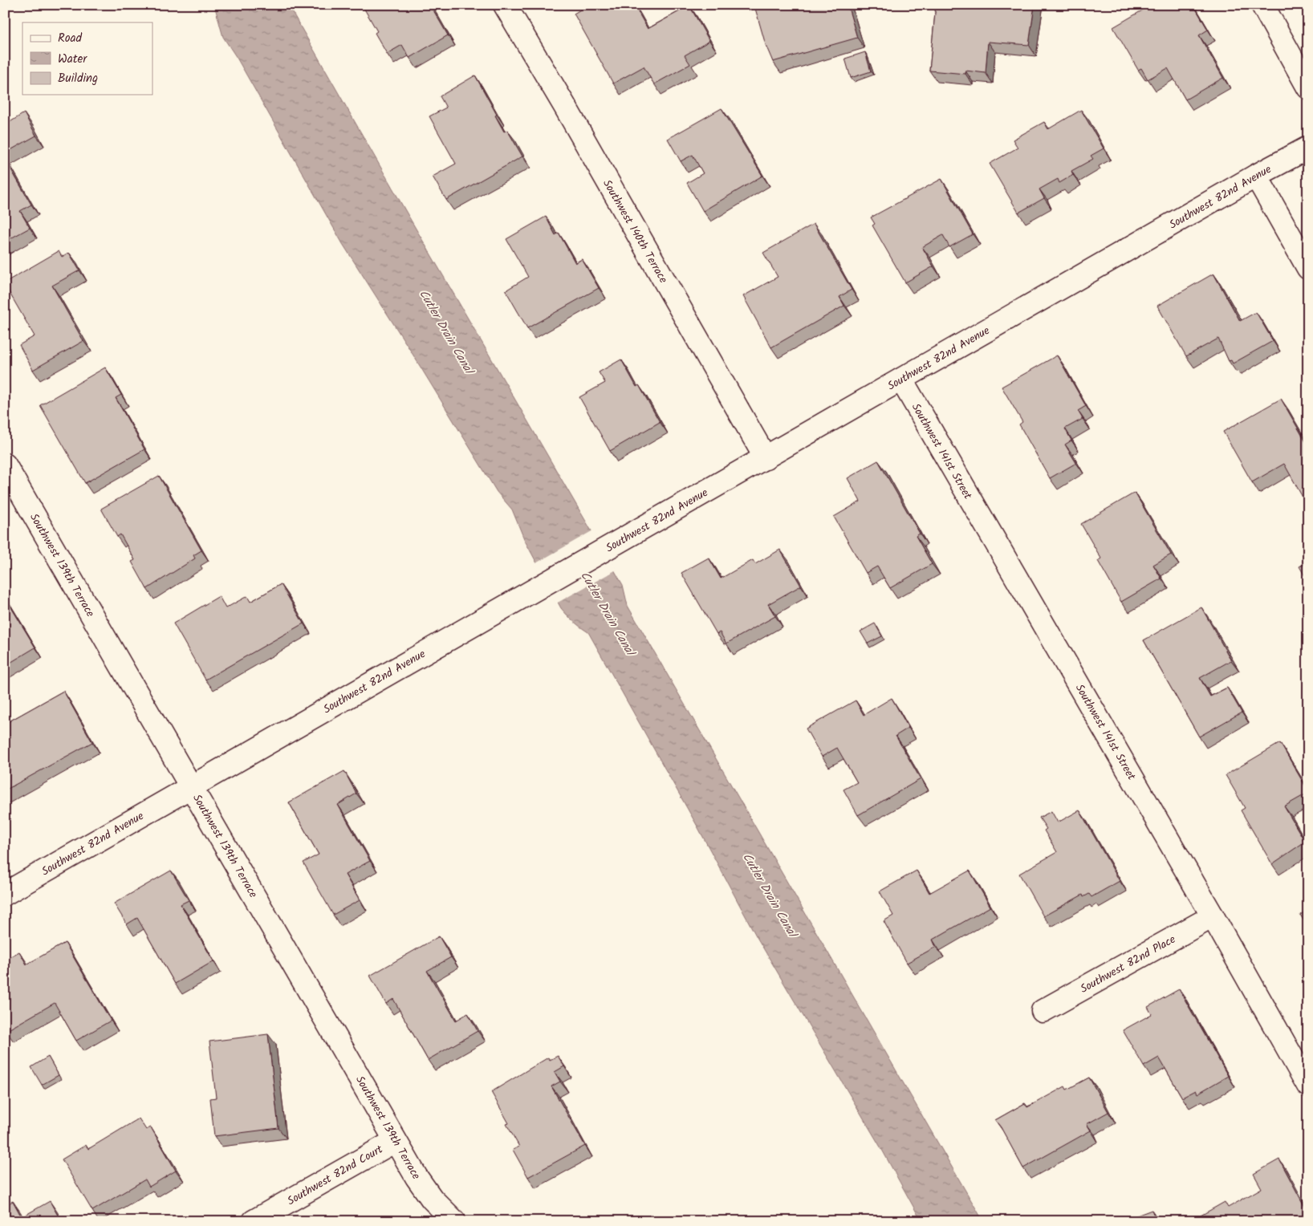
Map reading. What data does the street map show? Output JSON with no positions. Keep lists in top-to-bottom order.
{
  "streets": {
    "street": [
      "Southwest 82nd Avenue",
      "Southwest 140th Terrace",
      "Southwest 141st Street",
      "Southwest 139th Terrace",
      "Southwest 82nd Place",
      "Southwest 82nd Court"
    ]
  },
  "crossings": [
    ["Southwest 82nd Avenue", "Southwest 140th Terrace"],
    ["Southwest 82nd Avenue", "Southwest 141st Street"],
    ["Southwest 82nd Avenue", "Southwest 139th Terrace"],
    ["Southwest 141st Street", "Southwest 82nd Place"],
    ["Southwest 139th Terrace", "Southwest 82nd Court"]
  ],
  "water": ["Cutler Drain Canal"],
  "legend": ["Road", "Water", "Building"]
}
